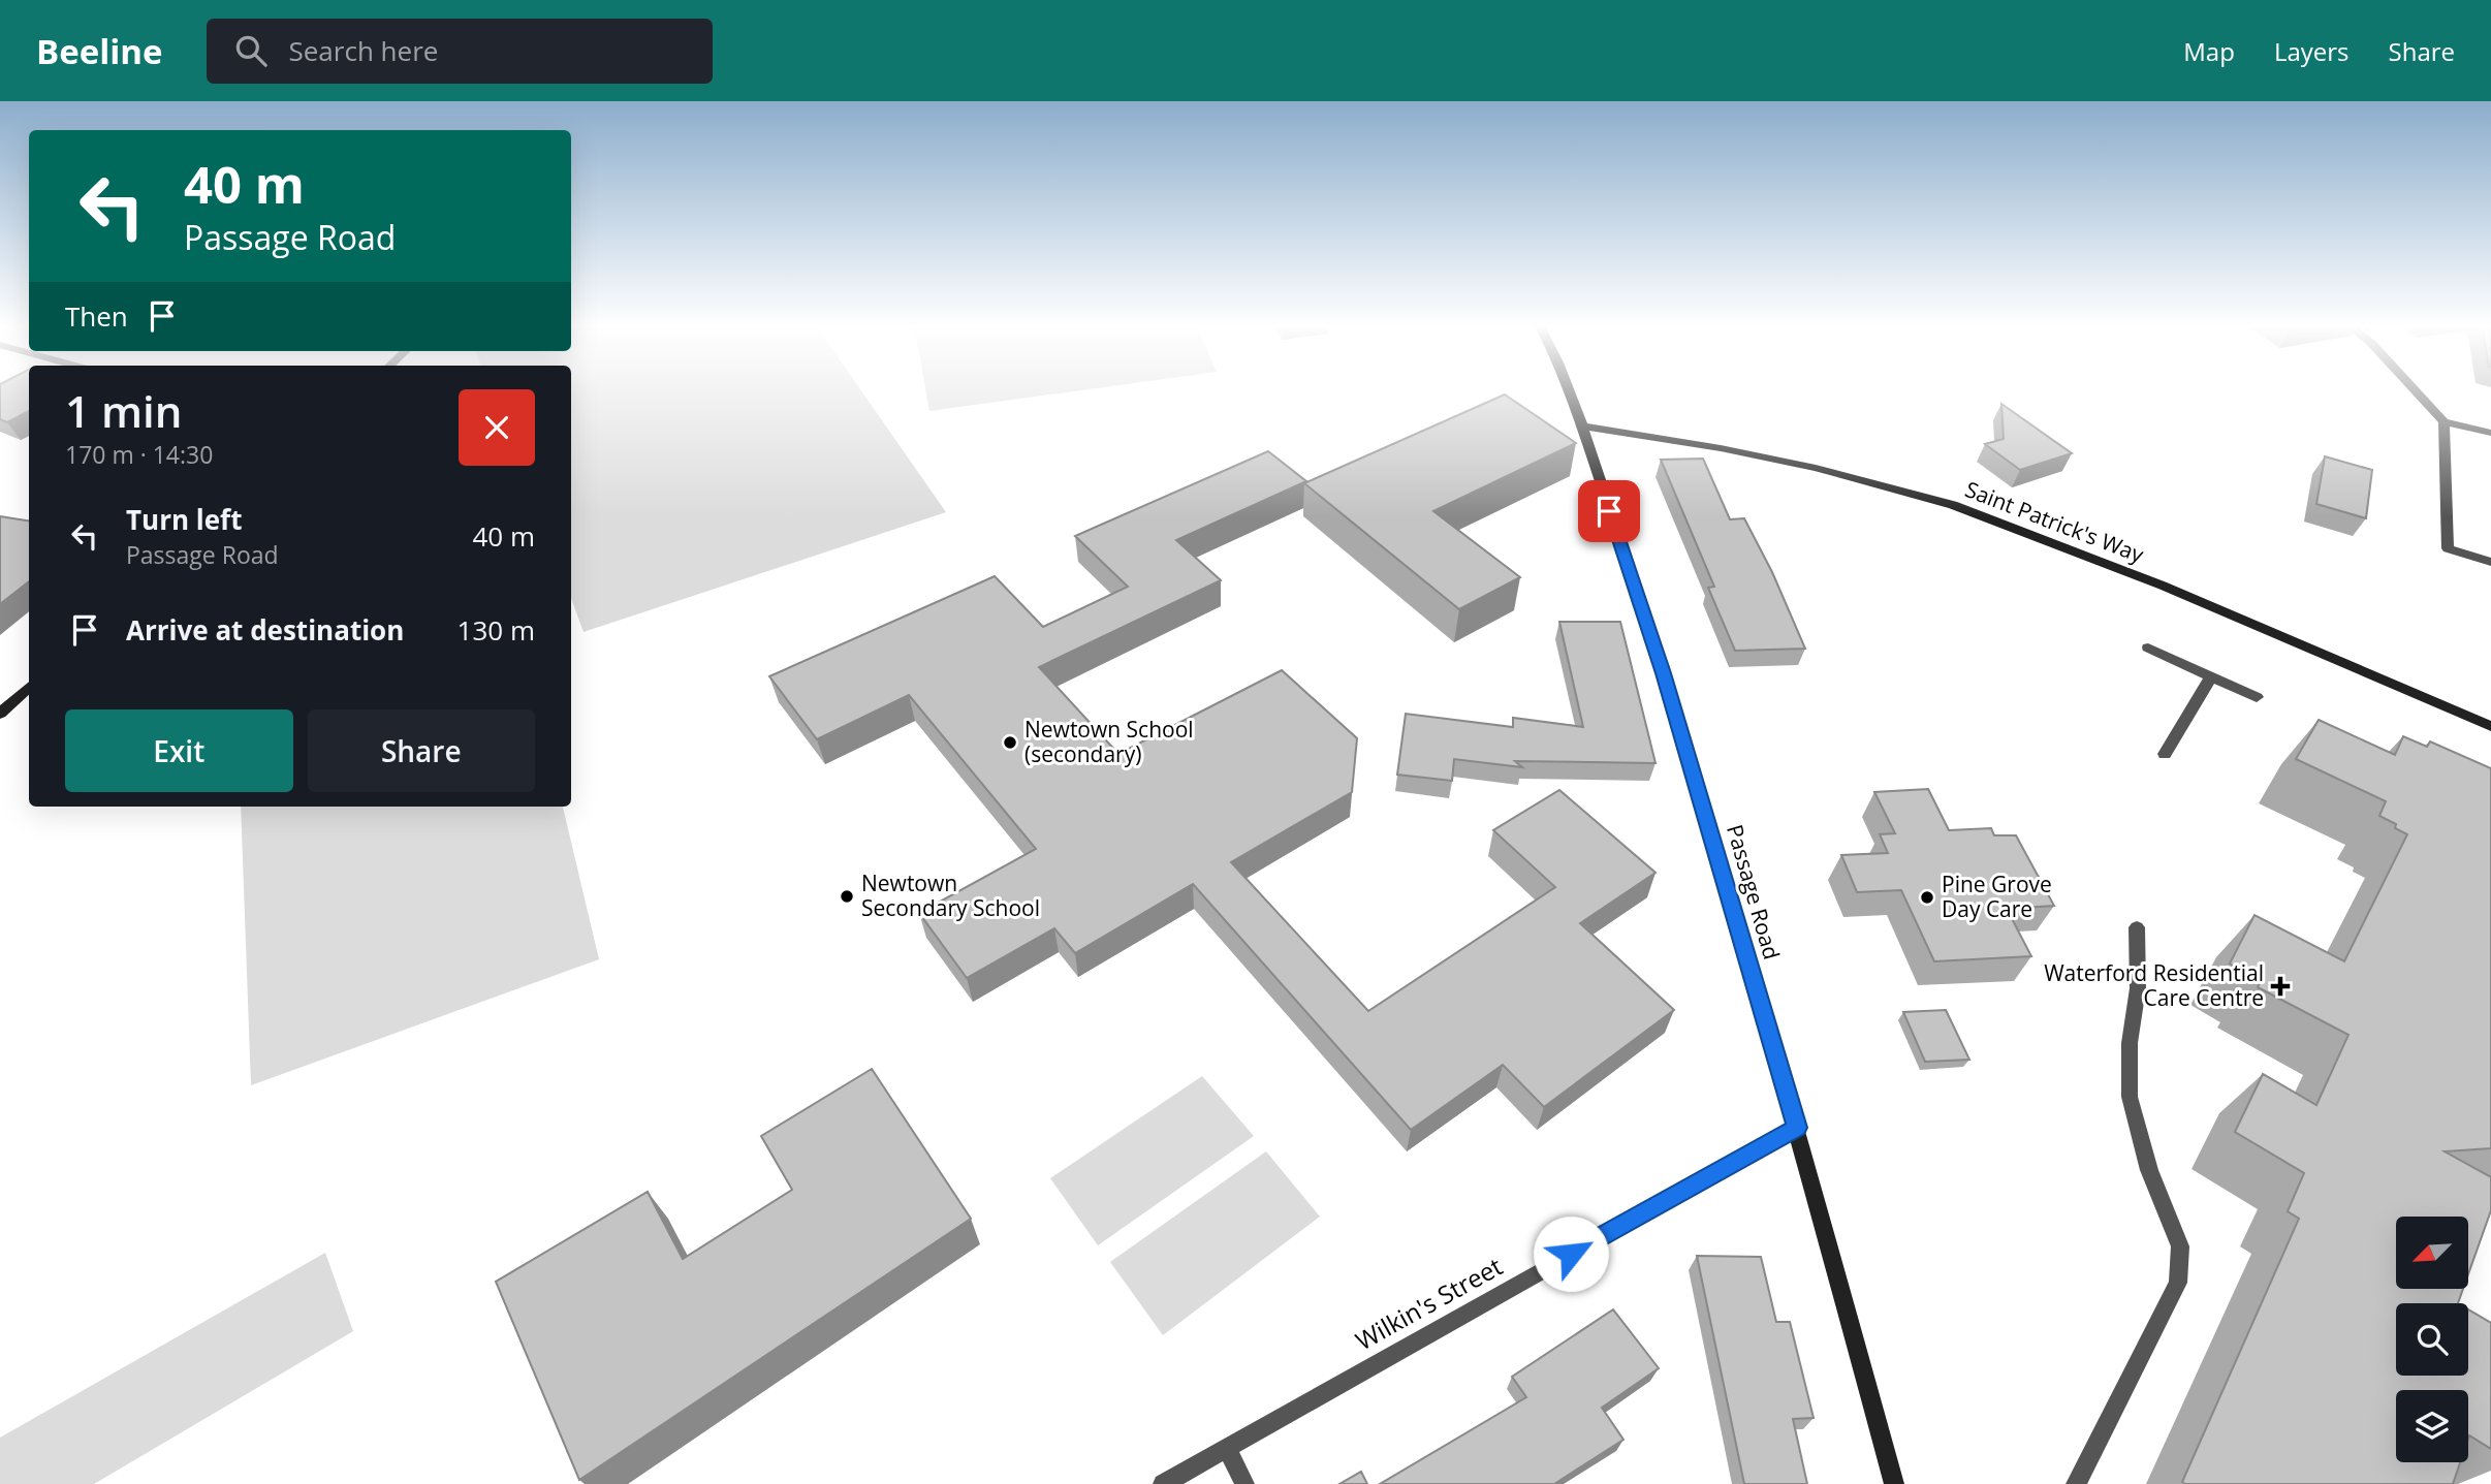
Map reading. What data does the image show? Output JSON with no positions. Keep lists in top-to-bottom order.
{
  "streets": {
    "main road": ["Saint Patrick's Way", "Passage Road"],
    "street": ["Wilkin's Street"]
  },
  "crossings": [
    ["Saint Patrick's Way", "Passage Road"],
    ["Passage Road", "Wilkin's Street"]
  ],
  "places": {
    "other": ["Newtown School (secondary)", "Newtown Secondary School", "Pine Grove Day Care"],
    "health": ["Waterford Residential Care Centre"]
  },
  "north": "bottom left",
  "page": {
    "header": "Beeline",
    "search": "Search here",
    "nav": ["Map", "Layers", "Share"],
    "turn": ["40 m", "Passage Road"],
    "then": "Then",
    "heading": ["1 min", "170 m · 14:30"],
    "list": [
      {
        "name": "Turn left",
        "note": "Passage Road",
        "value": "40 m"
      },
      {
        "name": "Arrive at destination",
        "value": "130 m"
      }
    ],
    "buttons": ["Exit", "Share"]
  }
}
